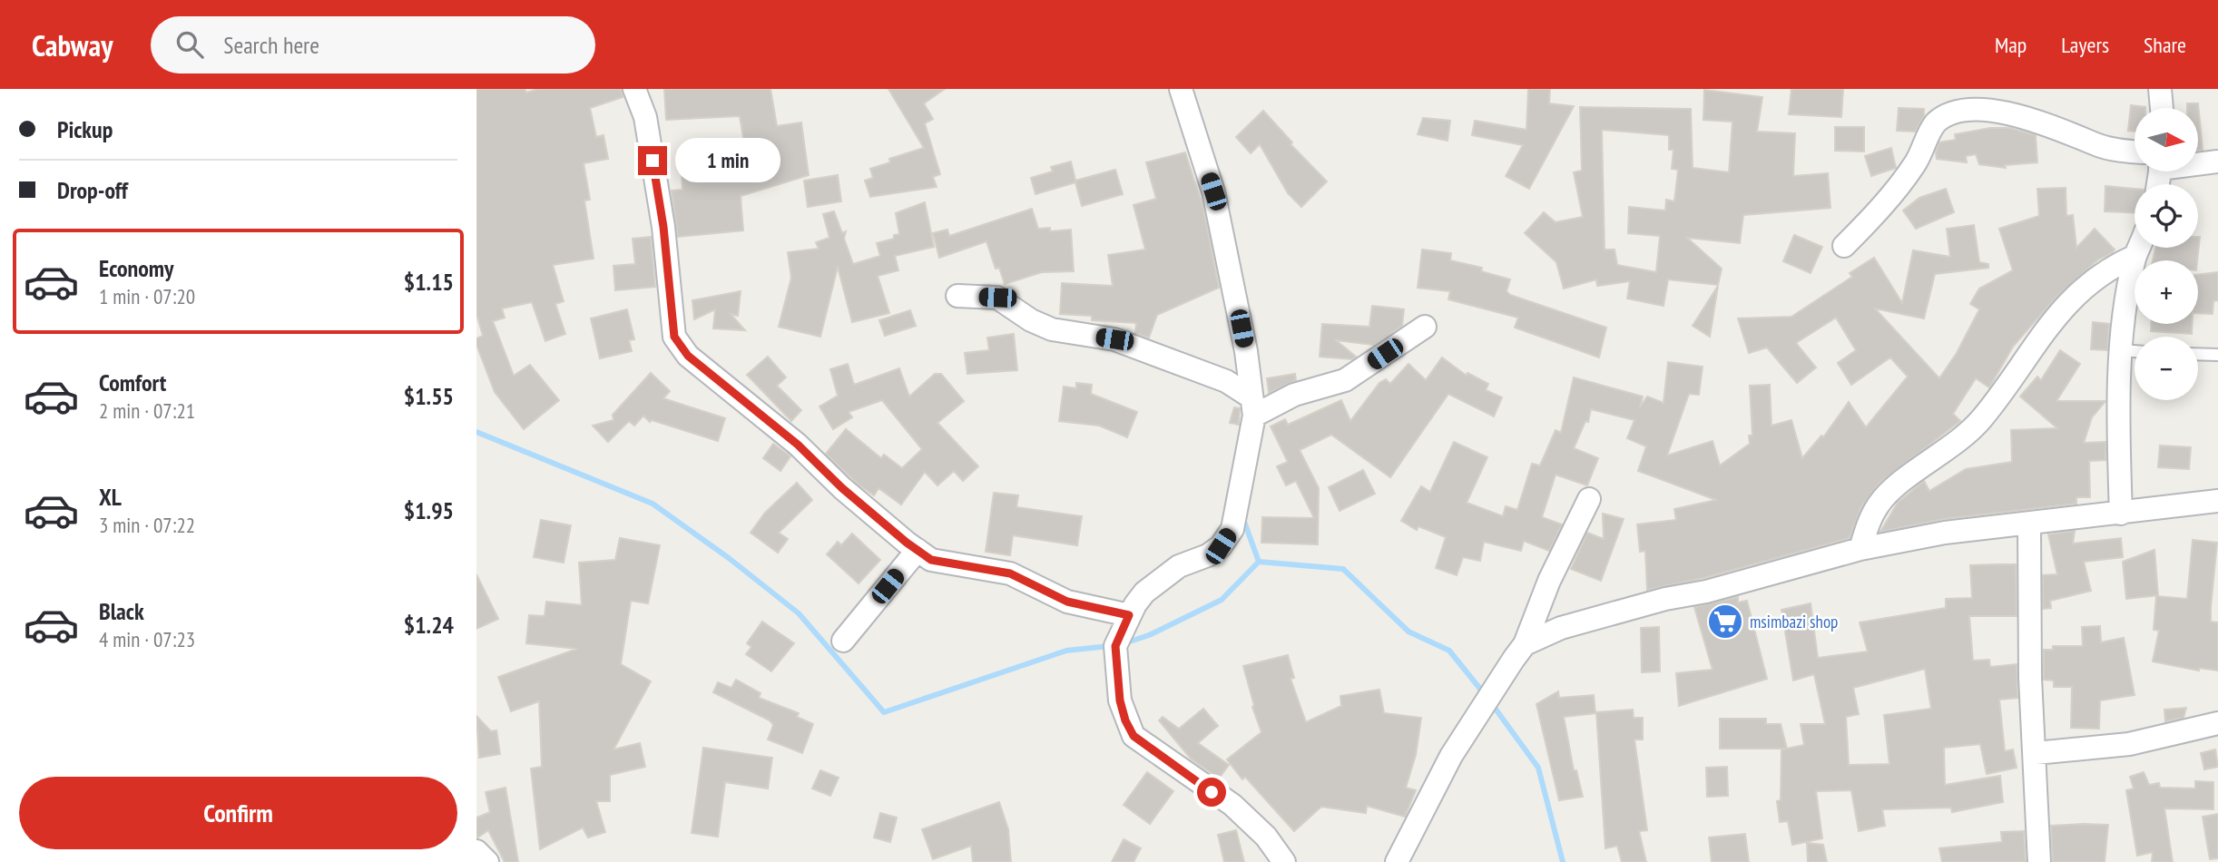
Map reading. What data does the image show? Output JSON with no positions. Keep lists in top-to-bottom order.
{
  "places": {
    "supermarket": ["msimbazi shop"]
  },
  "north": "right",
  "page": {
    "header": "Cabway",
    "search": "Search here",
    "nav": ["Map", "Layers", "Share"],
    "banner": ["Pickup", "Drop-off"],
    "map_buttons": ["+", "−"],
    "bubble": "1 min",
    "list": [
      {
        "name": "Economy",
        "note": "1 min · 07:20",
        "value": "$1.15"
      },
      {
        "name": "Comfort",
        "note": "2 min · 07:21",
        "value": "$1.55"
      },
      {
        "name": "XL",
        "note": "3 min · 07:22",
        "value": "$1.95"
      },
      {
        "name": "Black",
        "note": "4 min · 07:23",
        "value": "$1.24"
      }
    ],
    "buttons": "Confirm"
  }
}
